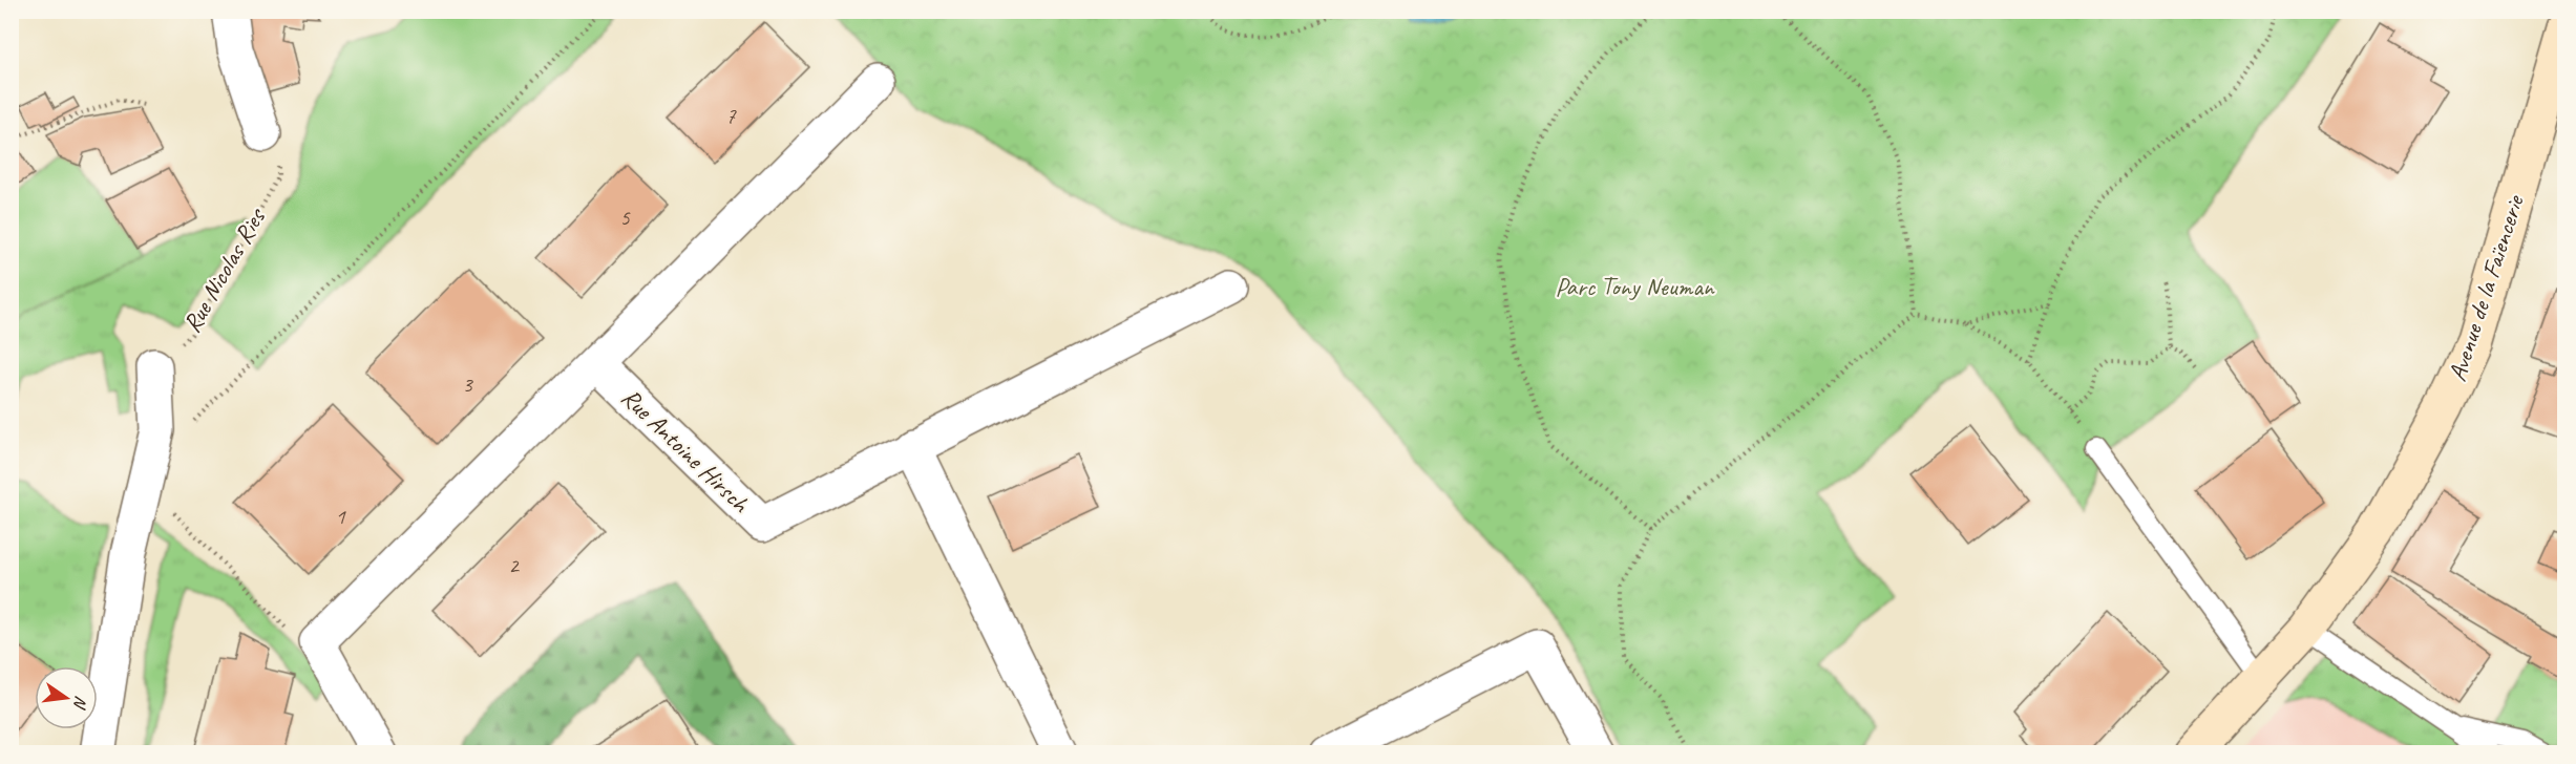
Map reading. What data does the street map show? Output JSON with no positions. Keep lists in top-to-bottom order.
{
  "streets": {
    "main road": ["Avenue de la Faïencerie"],
    "street": ["Rue Antoine Hirsch"],
    "path": ["Rue Nicolas Ries"]
  },
  "parks": ["Parc Tony Neuman"],
  "house_numbers": [
    "7",
    "5",
    "3",
    "1",
    "2"
  ],
  "north": "right"
}
